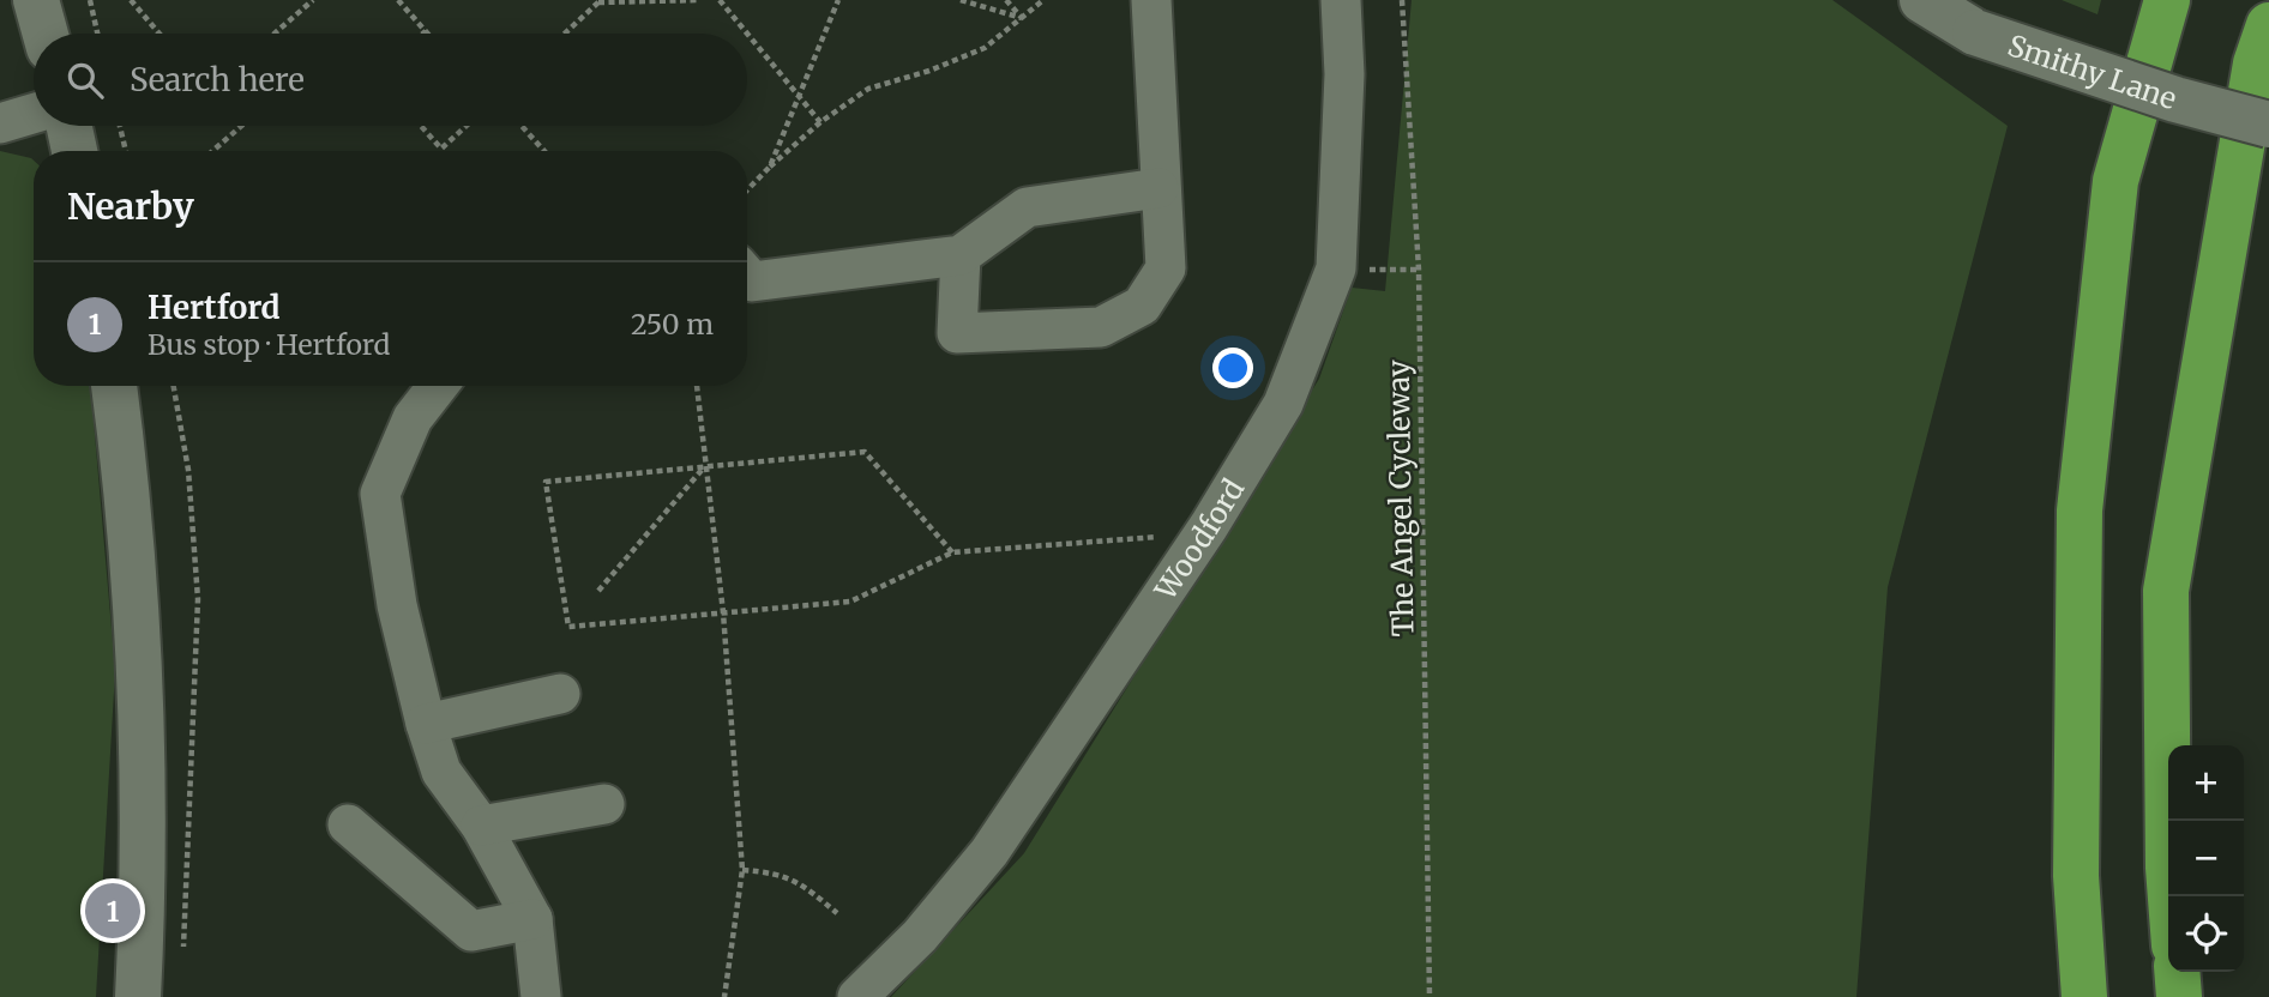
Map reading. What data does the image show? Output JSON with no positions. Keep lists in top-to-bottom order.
{
  "streets": {
    "street": ["Smithy Lane", "Woodford"],
    "path": ["The Angel Cycleway"]
  },
  "page": {
    "search": "Search here",
    "heading": "Nearby",
    "list": [
      {
        "mark": "1",
        "name": "Hertford",
        "note": "Bus stop · Hertford",
        "value": "250 m"
      }
    ],
    "map_buttons": ["+", "−"],
    "pins": "1"
  }
}
